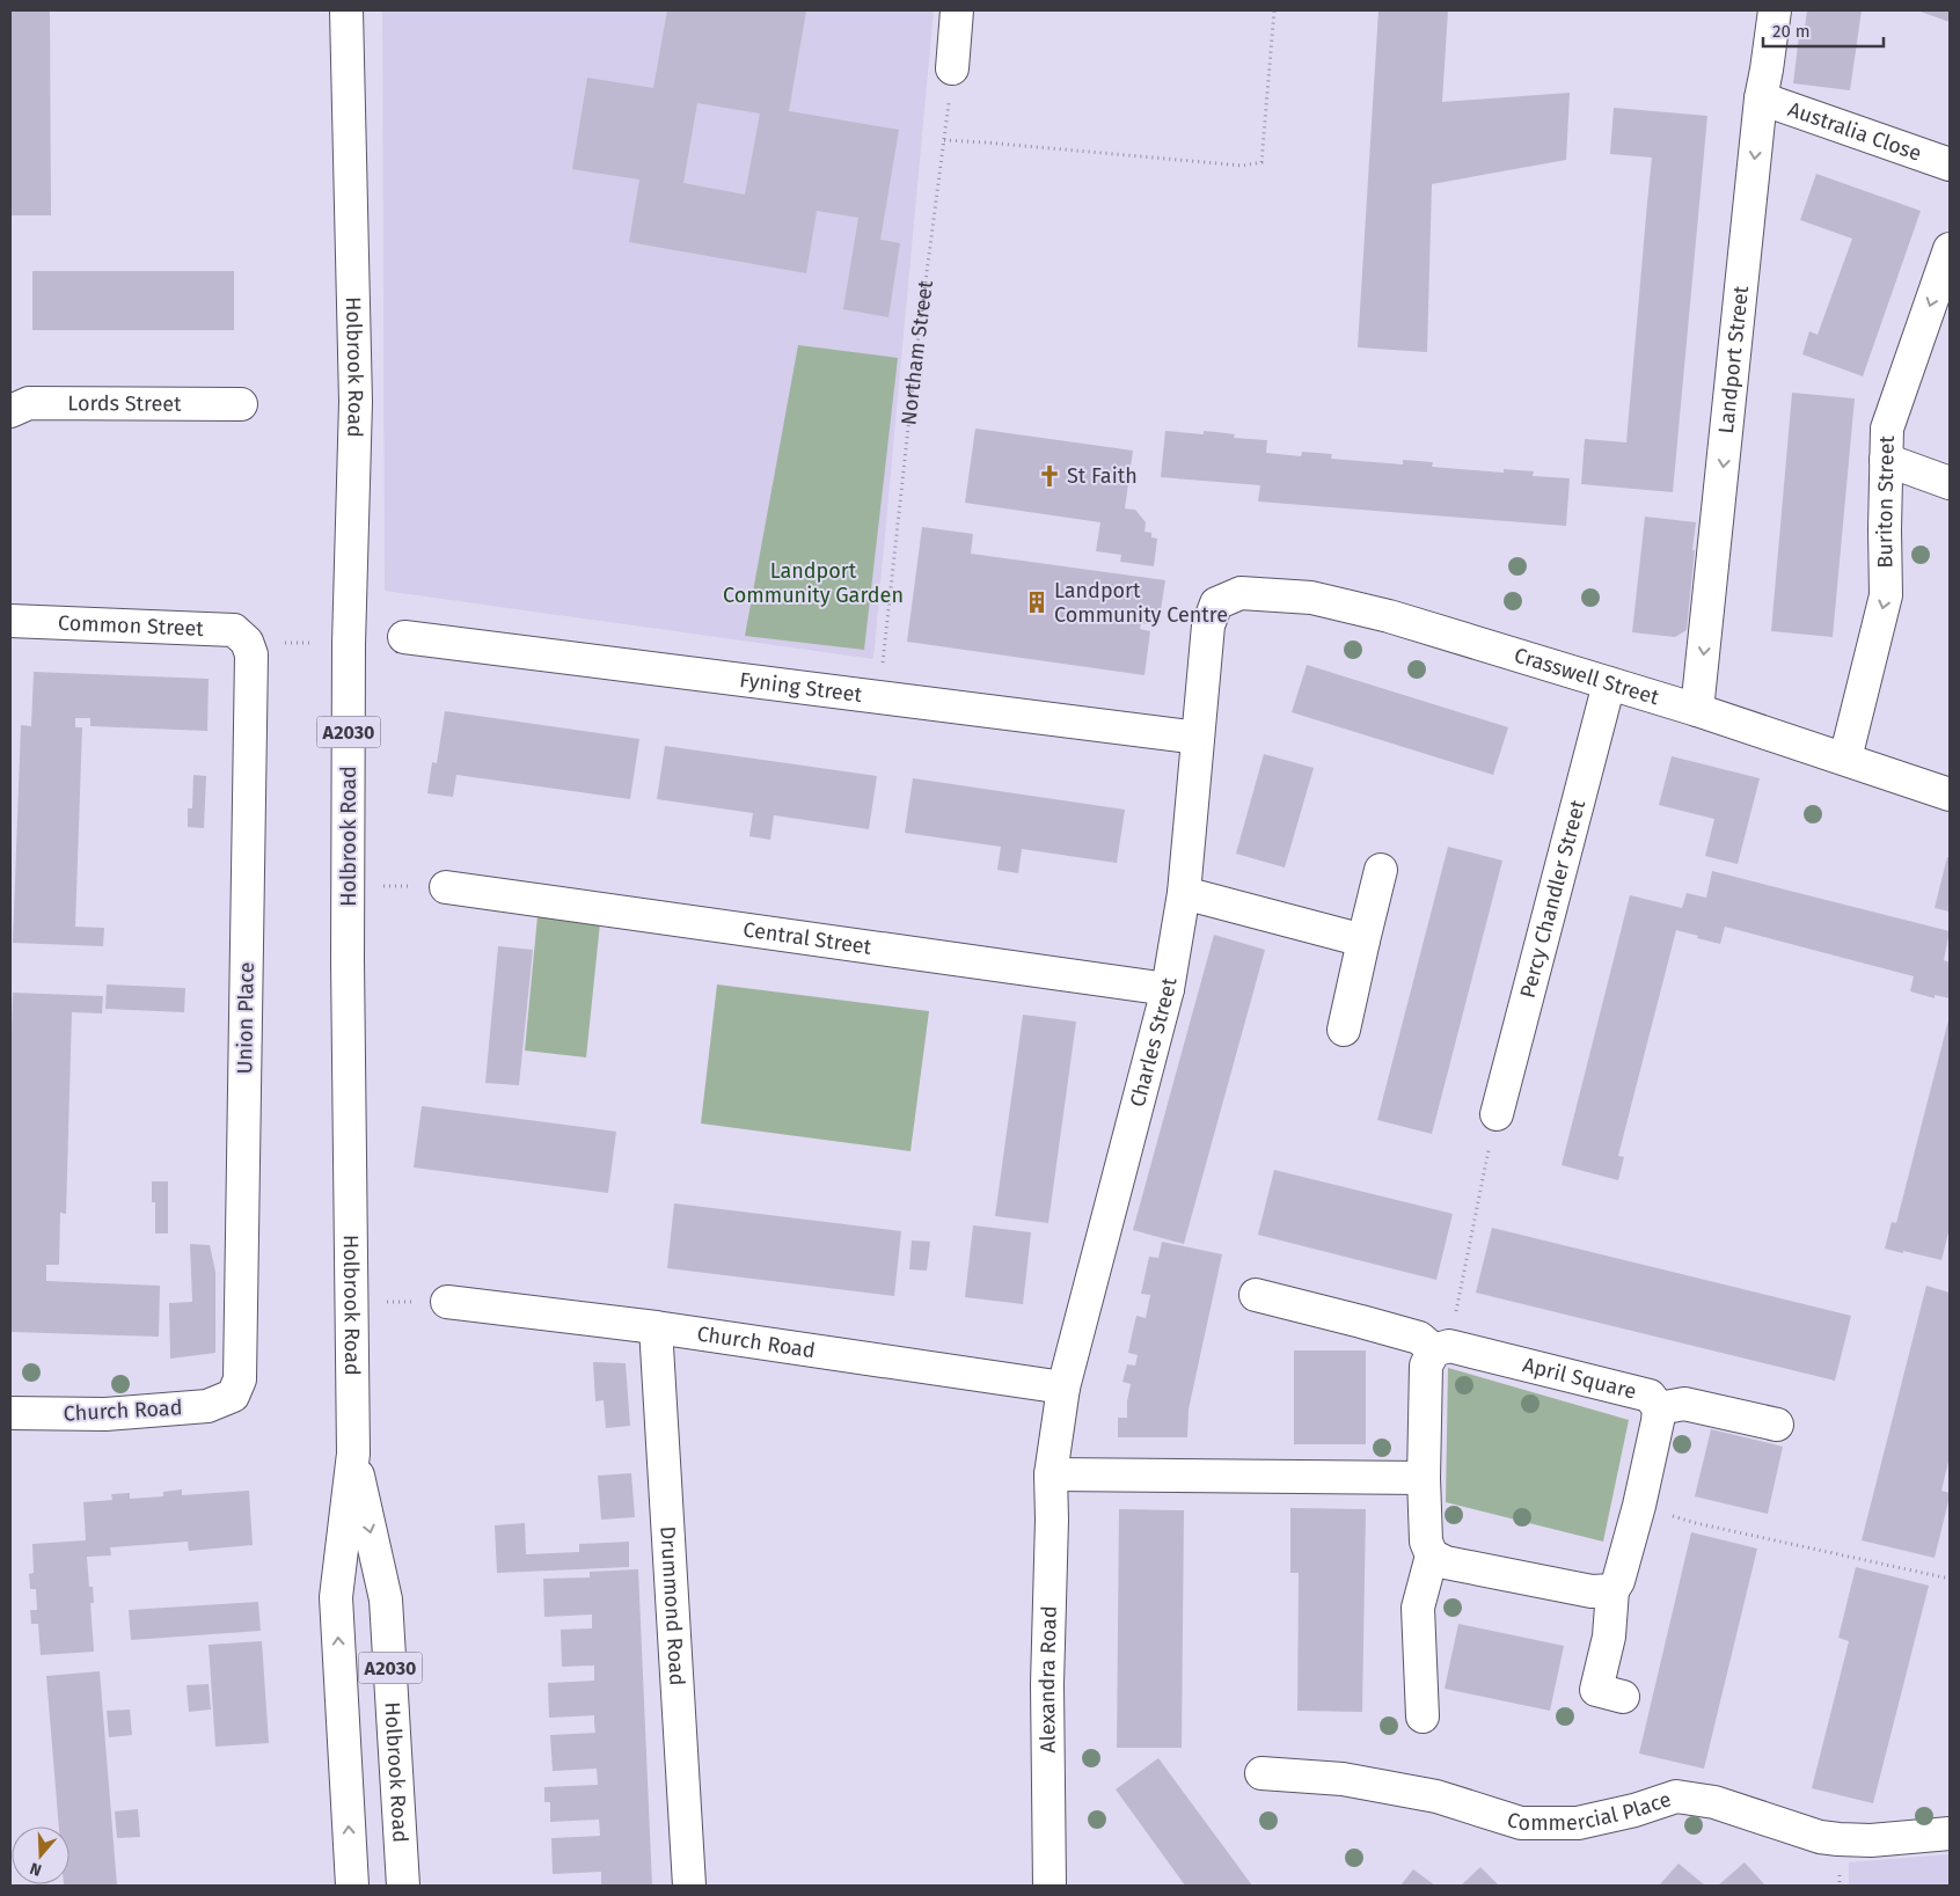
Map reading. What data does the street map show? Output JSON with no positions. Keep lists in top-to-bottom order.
{
  "streets": {
    "street": [
      "Australia Close",
      "Landport Street",
      "Holbrook Road",
      "Lords Street",
      "Buriton Street",
      "Common Street",
      "Crasswell Street",
      "Fyning Street",
      "A2030",
      "Percy Chandler Street",
      "Central Street",
      "Union Place",
      "Charles Street",
      "Church Road",
      "April Square",
      "Drummond Road",
      "Alexandra Road",
      "Commercial Place"
    ],
    "path": ["Northam Street"]
  },
  "crossings": [
    ["Australia Close", "Landport Street"],
    ["Northam Street", "Fyning Street"],
    ["Landport Street", "Crasswell Street"],
    ["Buriton Street", "Crasswell Street"],
    ["Common Street", "Union Place"],
    ["Crasswell Street", "Percy Chandler Street"],
    ["Crasswell Street", "Charles Street"],
    ["Fyning Street", "Charles Street"],
    ["Central Street", "Charles Street"],
    ["Union Place", "Church Road"],
    ["Charles Street", "Church Road"],
    ["Charles Street", "Alexandra Road"],
    ["Church Road", "Drummond Road"]
  ],
  "one_way": ["Landport Street", "Buriton Street"],
  "parks": ["Landport Community Garden"],
  "places": {
    "church": ["St Faith"],
    "building": ["Landport Community Centre"]
  },
  "scale_bar": "20 m",
  "north": "bottom"
}
